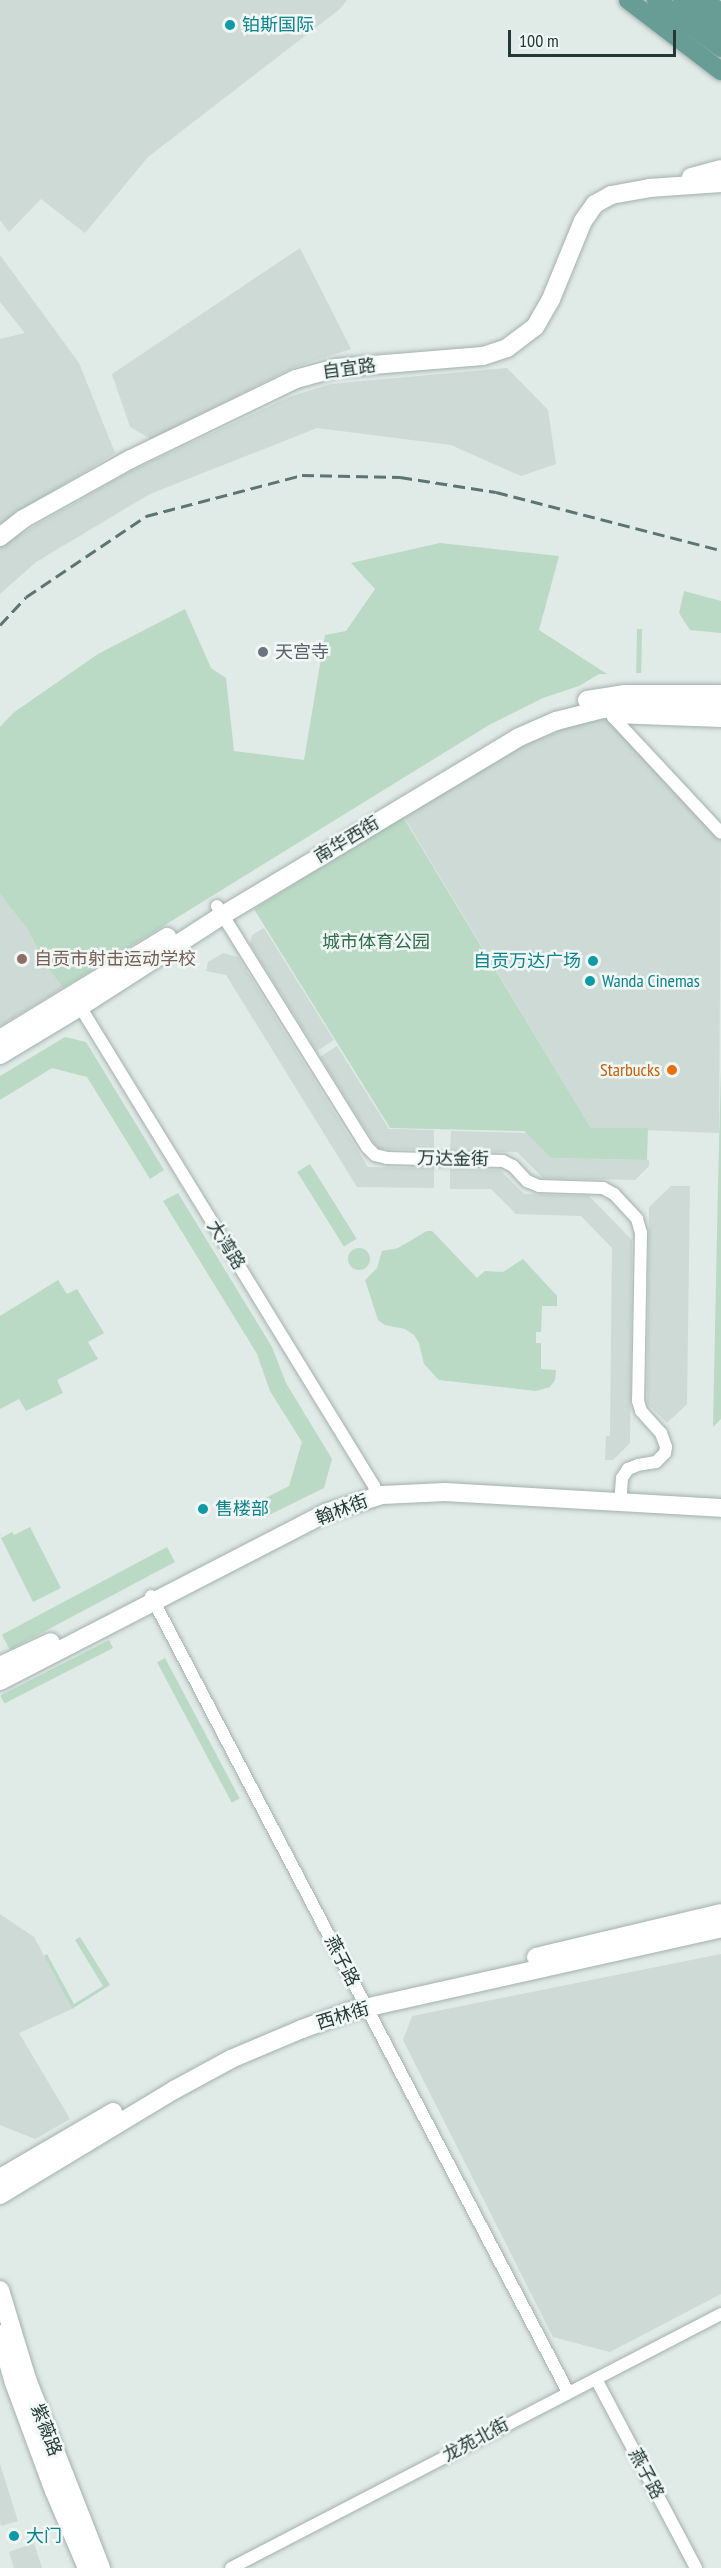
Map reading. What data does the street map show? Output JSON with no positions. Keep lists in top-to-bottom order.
{
  "streets": {
    "main road": [
      "自宜路",
      "南华西街",
      "翰林街",
      "西林街",
      "紫薇路"
    ],
    "street": [
      "万达金街",
      "大湾路",
      "燕子路",
      "龙苑北街"
    ]
  },
  "crossings": [
    ["南华西街", "万达金街"],
    ["南华西街", "大湾路"],
    ["万达金街", "翰林街"],
    ["大湾路", "翰林街"],
    ["翰林街", "燕子路"],
    ["燕子路", "西林街"],
    ["燕子路", "龙苑北街"]
  ],
  "parks": ["城市体育公园"],
  "places": [
    "铂斯国际",
    "天宫寺",
    "自贡市射击运动学校",
    "自贡万达广场",
    "Wanda Cinemas",
    "Starbucks",
    "售楼部",
    "大门"
  ],
  "scale_bar": "100 m"
}
